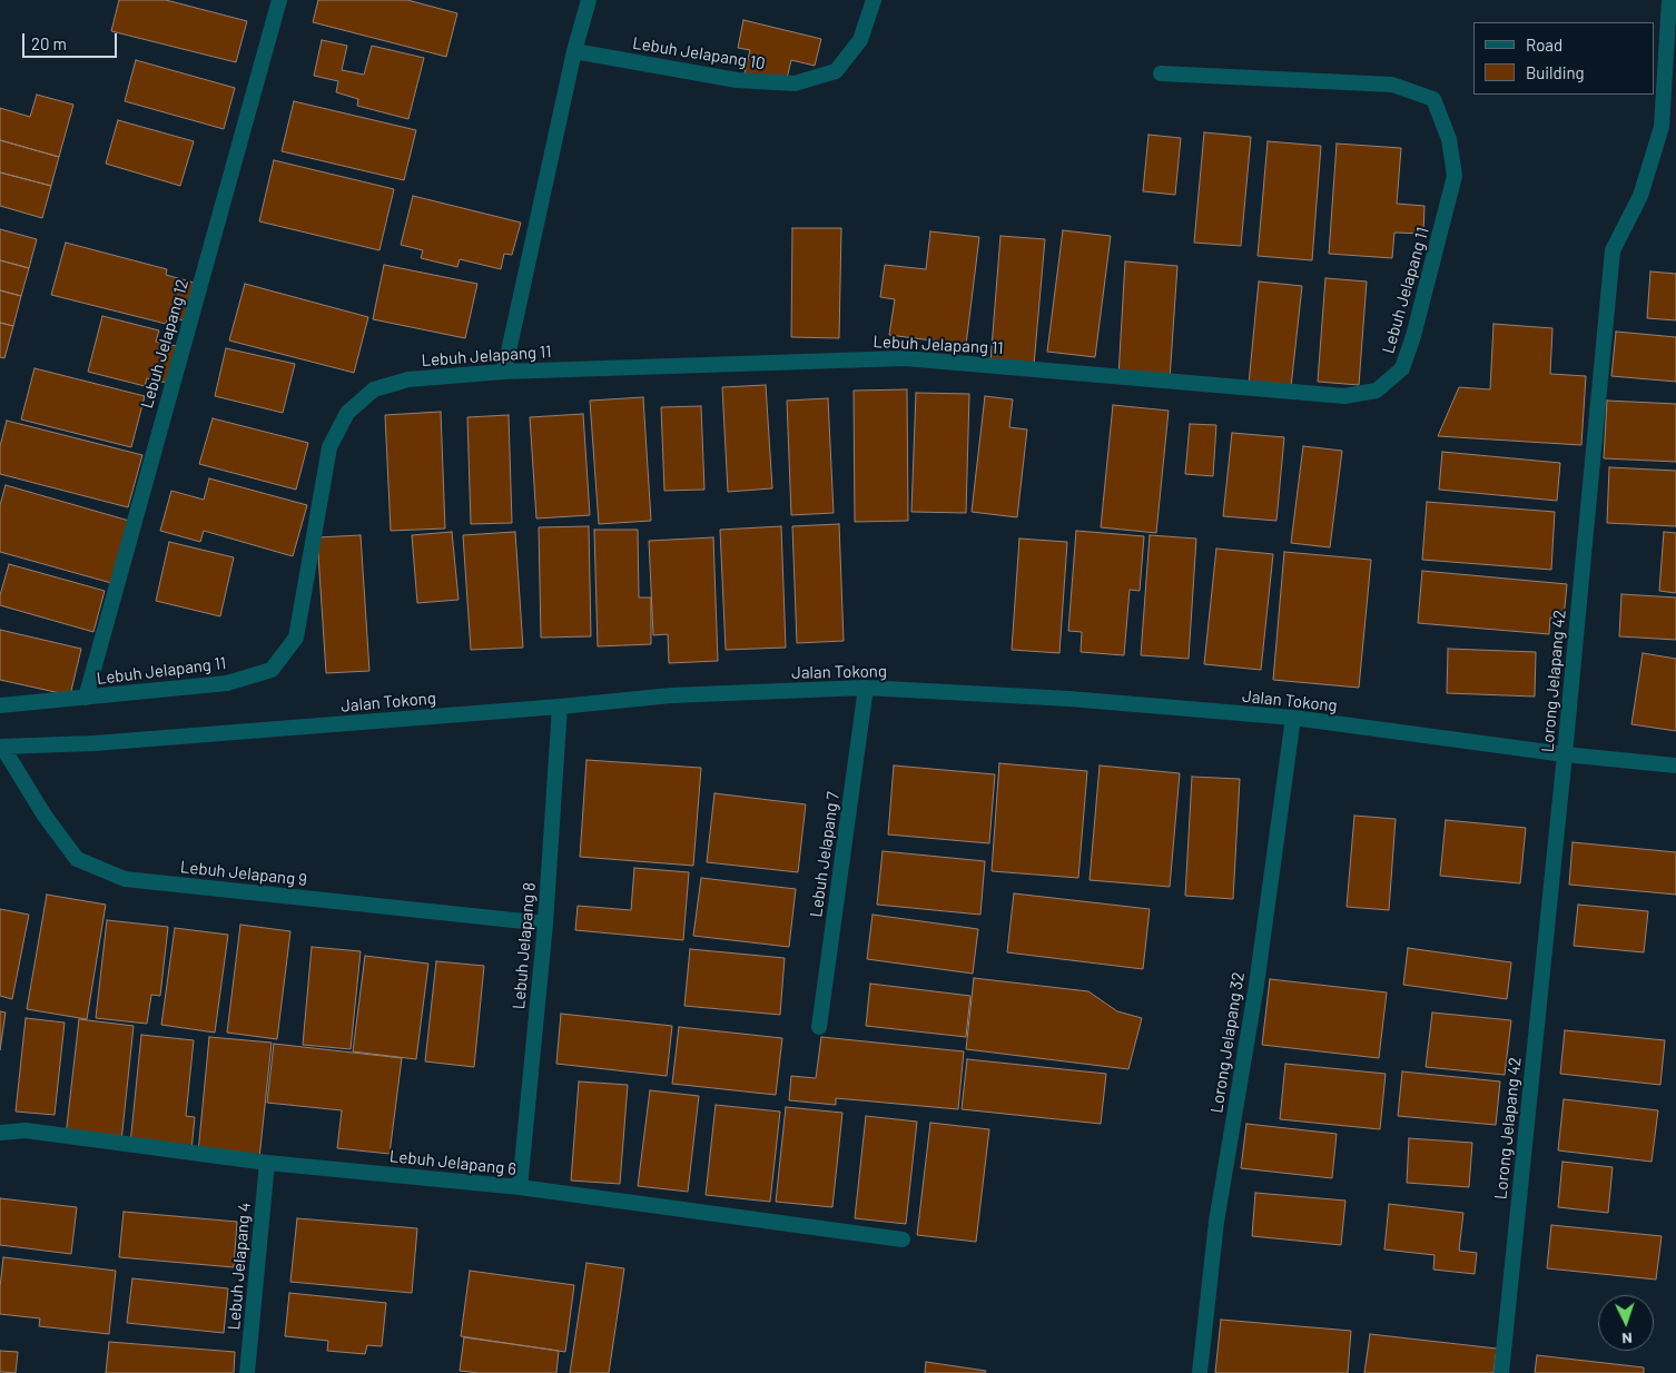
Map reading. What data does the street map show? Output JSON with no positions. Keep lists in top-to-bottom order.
{
  "streets": {
    "street": [
      "Lebuh Jelapang 10",
      "Lebuh Jelapang 11",
      "Lebuh Jelapang 12",
      "Jalan Tokong",
      "Lorong Jelapang 42",
      "Lebuh Jelapang 7",
      "Lebuh Jelapang 9",
      "Lebuh Jelapang 8",
      "Lorong Jelapang 32",
      "Lebuh Jelapang 6",
      "Lebuh Jelapang 4"
    ]
  },
  "crossings": [
    ["Lebuh Jelapang 11", "Lebuh Jelapang 12"],
    ["Jalan Tokong", "Lorong Jelapang 42"],
    ["Jalan Tokong", "Lebuh Jelapang 7"],
    ["Jalan Tokong", "Lebuh Jelapang 9"],
    ["Jalan Tokong", "Lebuh Jelapang 8"],
    ["Jalan Tokong", "Lorong Jelapang 32"],
    ["Lebuh Jelapang 9", "Lebuh Jelapang 8"],
    ["Lebuh Jelapang 8", "Lebuh Jelapang 6"],
    ["Lebuh Jelapang 6", "Lebuh Jelapang 4"]
  ],
  "legend": ["Road", "Building"],
  "scale_bar": "20 m",
  "north": "bottom"
}
